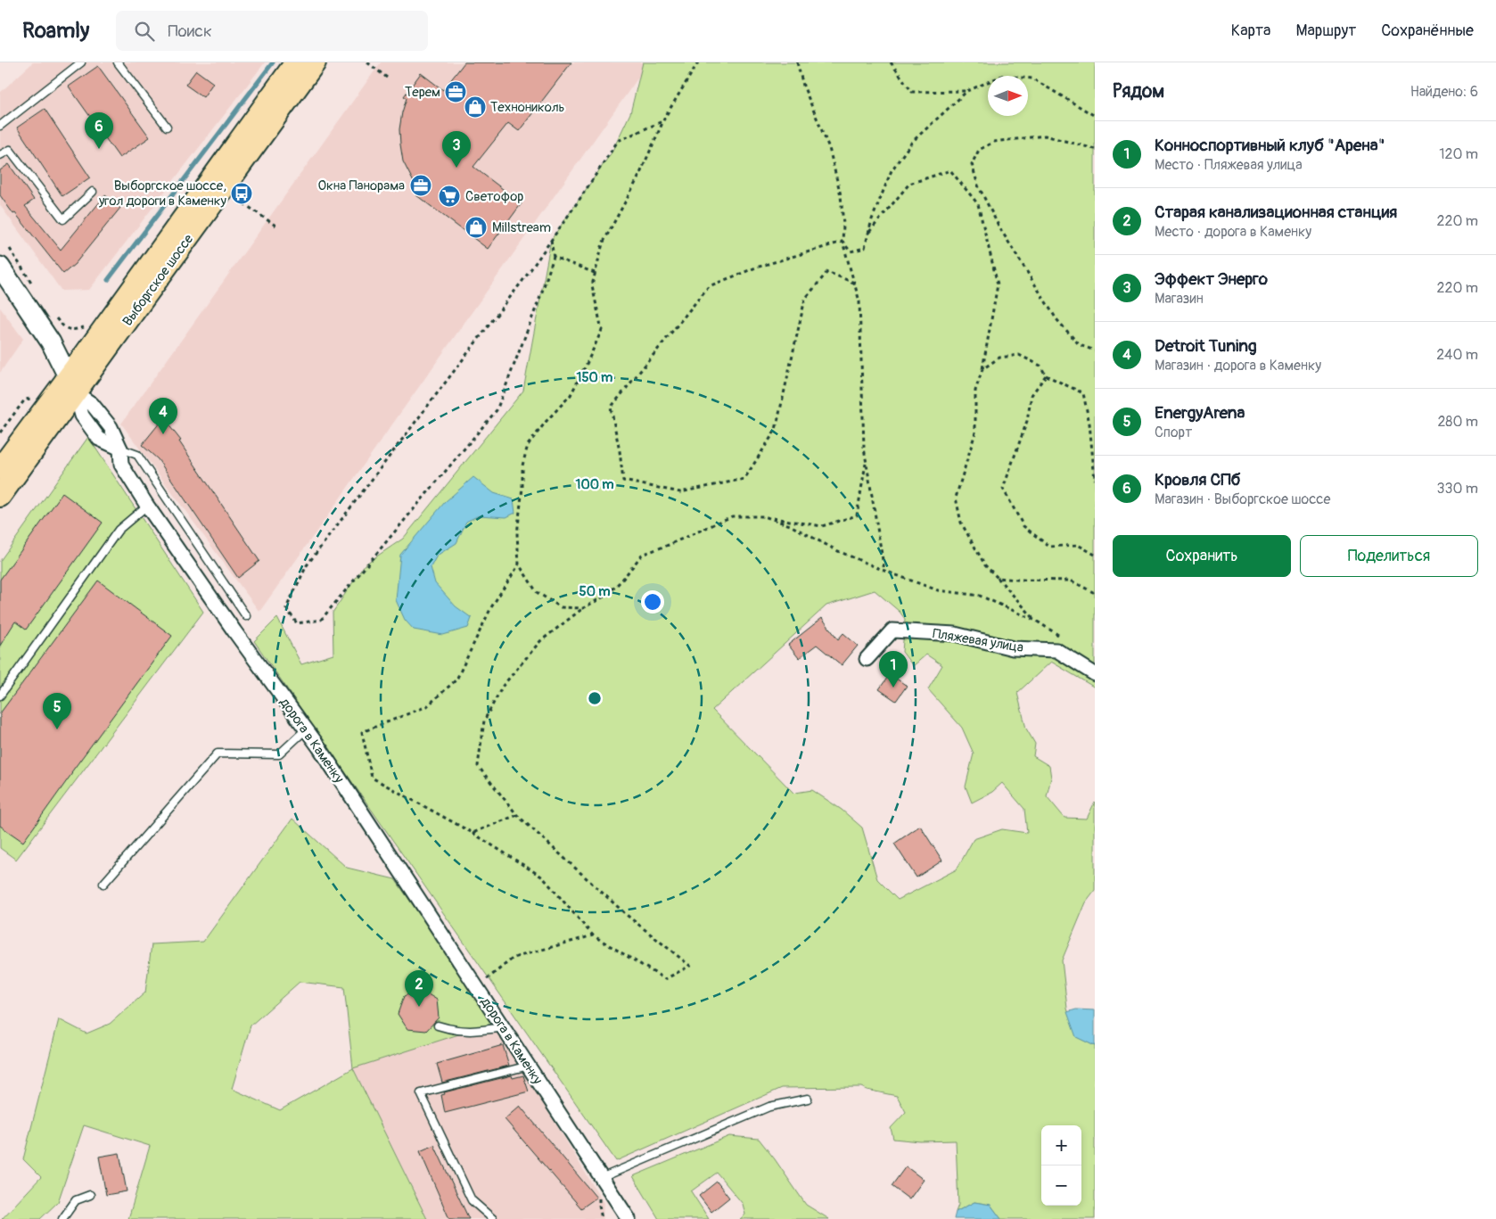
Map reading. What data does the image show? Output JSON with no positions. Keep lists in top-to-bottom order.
{
  "streets": {
    "main road": ["Выборгское шоссе"],
    "street": ["Пляжевая улица", "дорога в Каменку"]
  },
  "places": {
    "office": ["Терем", "Окна Панорама"],
    "shop": ["Технониколь", "Millstream"],
    "bus stop": ["Выборгское шоссе, угол дороги в Каменку"],
    "supermarket": ["Светофор"]
  },
  "north": "right",
  "page": {
    "header": "Roamly",
    "search": "Поиск",
    "nav": ["Карта", "Маршрут", "Сохранённые"],
    "heading": ["Рядом", "Найдено: 6"],
    "pins": [
      "6",
      "3",
      "4",
      "1",
      "5",
      "2"
    ],
    "list": [
      {
        "mark": "1",
        "name": "Конноспортивный клуб \"Арена\"",
        "note": "Место · Пляжевая улица",
        "value": "120 m"
      },
      {
        "mark": "2",
        "name": "Старая канализационная станция",
        "note": "Место · дорога в Каменку",
        "value": "220 m"
      },
      {
        "mark": "3",
        "name": "Эффект Энерго",
        "note": "Магазин",
        "value": "220 m"
      },
      {
        "mark": "4",
        "name": "Detroit Tuning",
        "note": "Магазин · дорога в Каменку",
        "value": "240 m"
      },
      {
        "mark": "5",
        "name": "EnergyArena",
        "note": "Спорт",
        "value": "280 m"
      },
      {
        "mark": "6",
        "name": "Кровля СПб",
        "note": "Магазин · Выборгское шоссе",
        "value": "330 m"
      }
    ],
    "buttons": ["Сохранить", "Поделиться"],
    "map_buttons": ["+", "−"]
  },
  "rings": ["150 m", "100 m", "50 m"]
}
